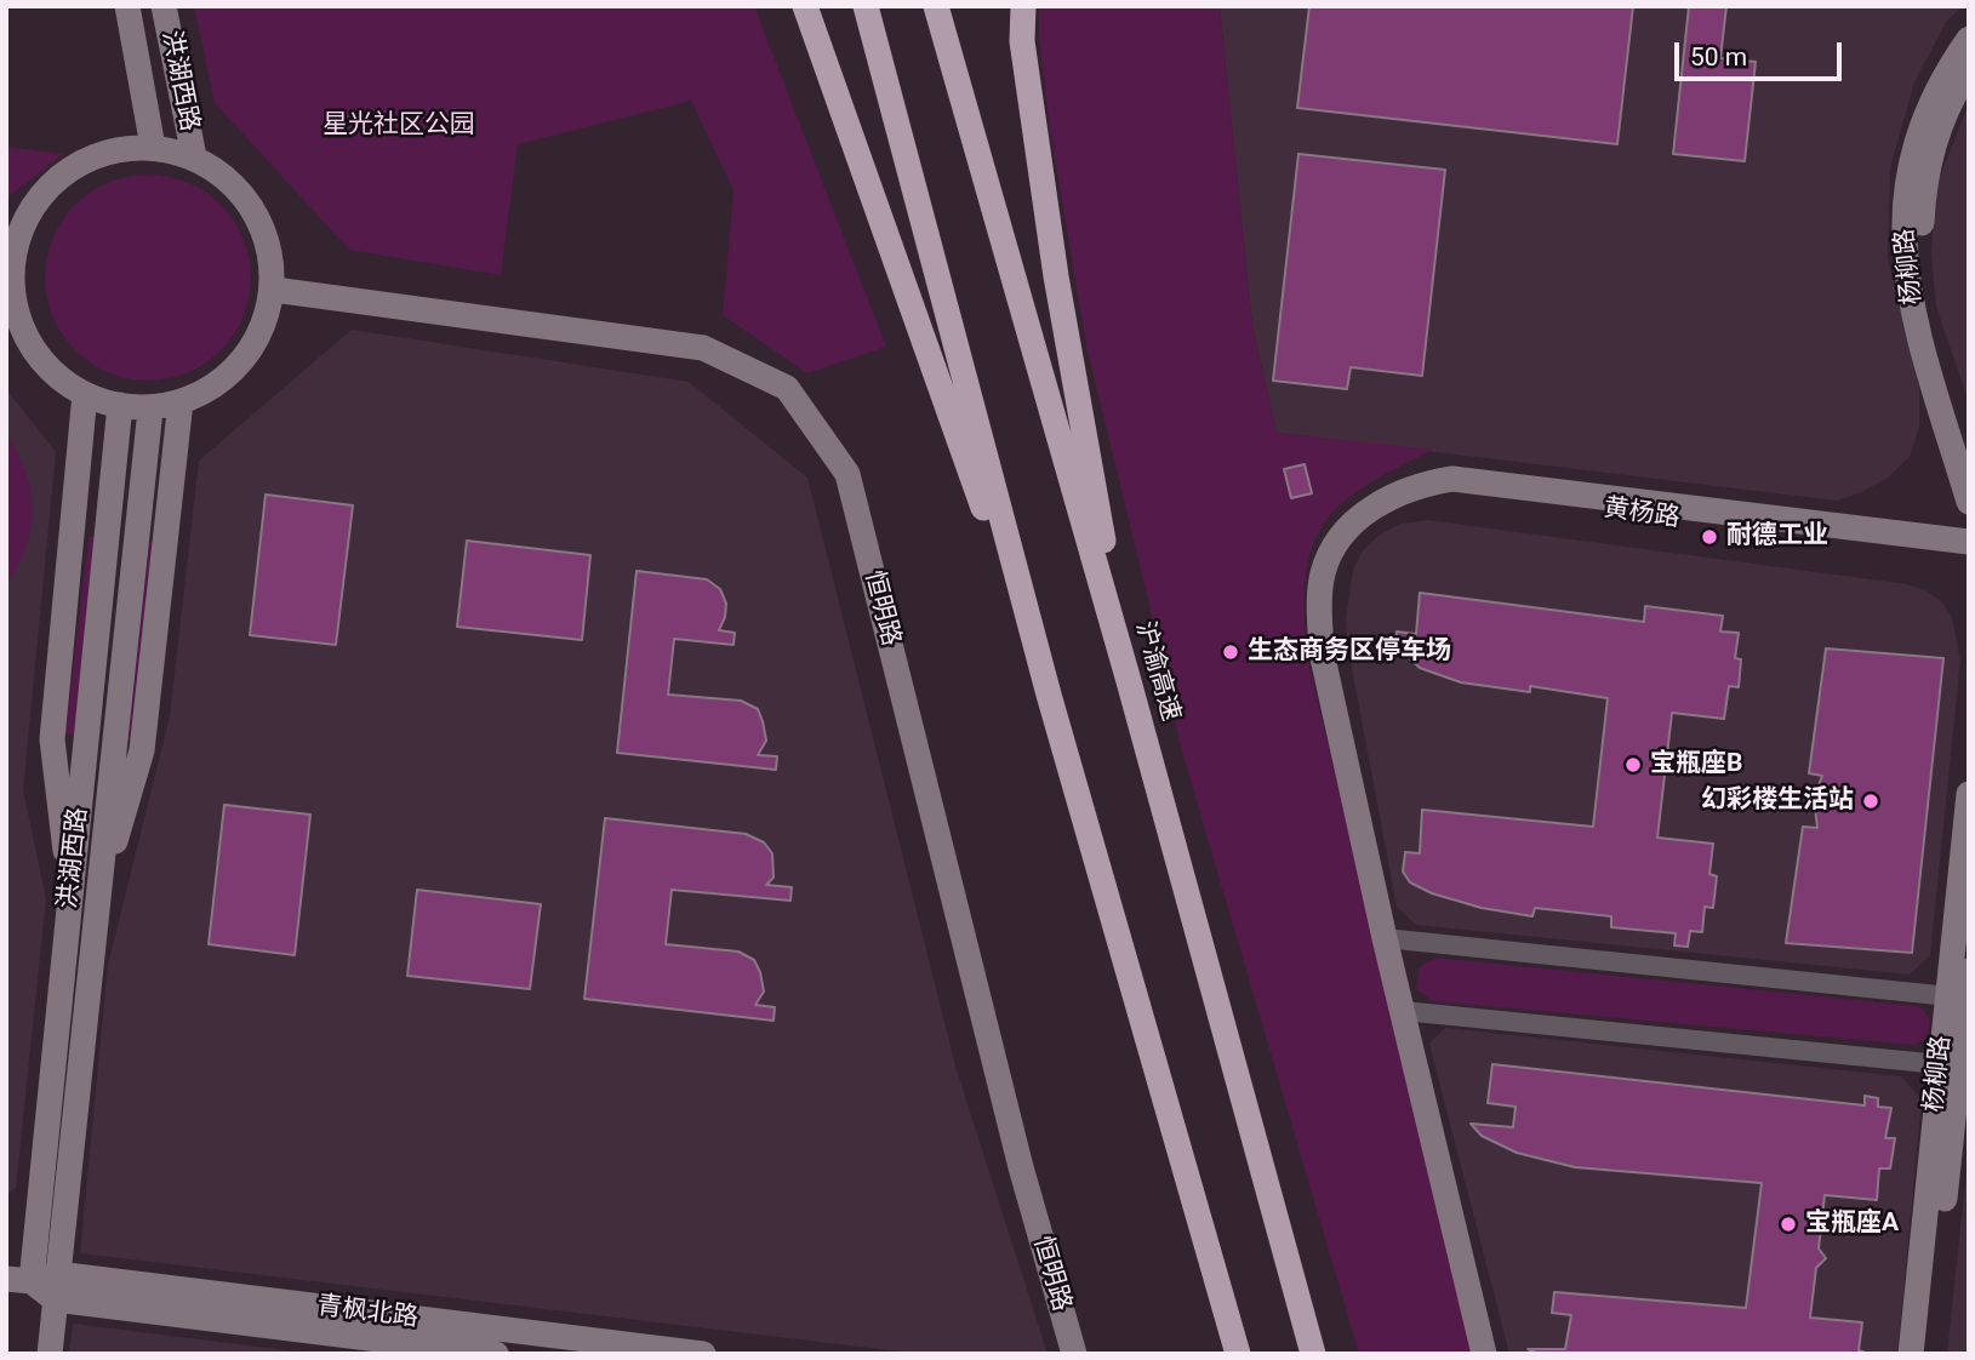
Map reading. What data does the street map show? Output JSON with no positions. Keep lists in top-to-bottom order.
{
  "streets": {
    "highway": ["沪渝高速"],
    "street": [
      "洪湖西路",
      "杨柳路",
      "黄杨路",
      "恒明路",
      "青枫北路"
    ]
  },
  "crossings": [
    ["洪湖西路", "恒明路"],
    ["洪湖西路", "青枫北路"]
  ],
  "parks": ["星光社区公园"],
  "places": [
    "耐德工业",
    "生态商务区停车场",
    "宝瓶座B",
    "幻彩楼生活站",
    "宝瓶座A"
  ],
  "scale_bar": "50 m"
}
